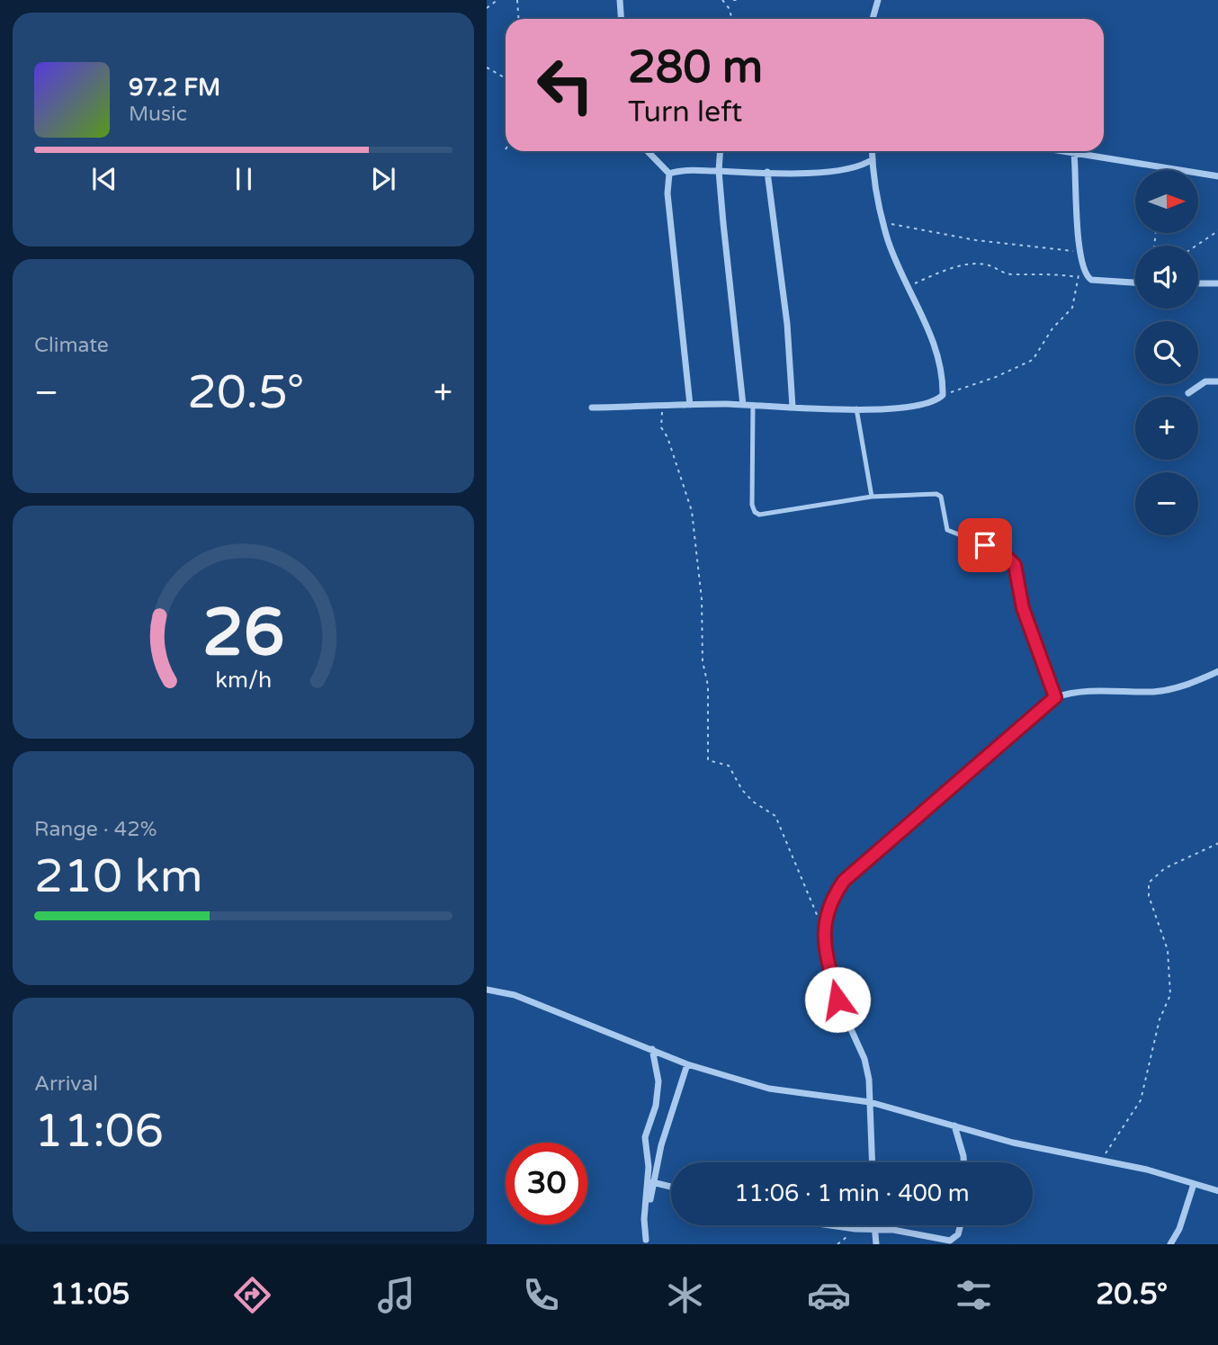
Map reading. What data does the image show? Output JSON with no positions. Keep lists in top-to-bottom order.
{
  "north": "right",
  "page": {
    "turn": ["280 m", "Turn left"],
    "song": ["97.2 FM", "Music"],
    "map_buttons": ["+", "−"],
    "tile": [
      "Climate",
      ["Range · 42%", "210 km"],
      ["Arrival", "11:06"]
    ],
    "heat": ["−", "20.5°", "+"],
    "limit": "30",
    "trip": "11:06 · 1 min · 400 m",
    "tabs": ["11:05", "20.5°"],
    "gauge": ["26", "km/h"]
  }
}
